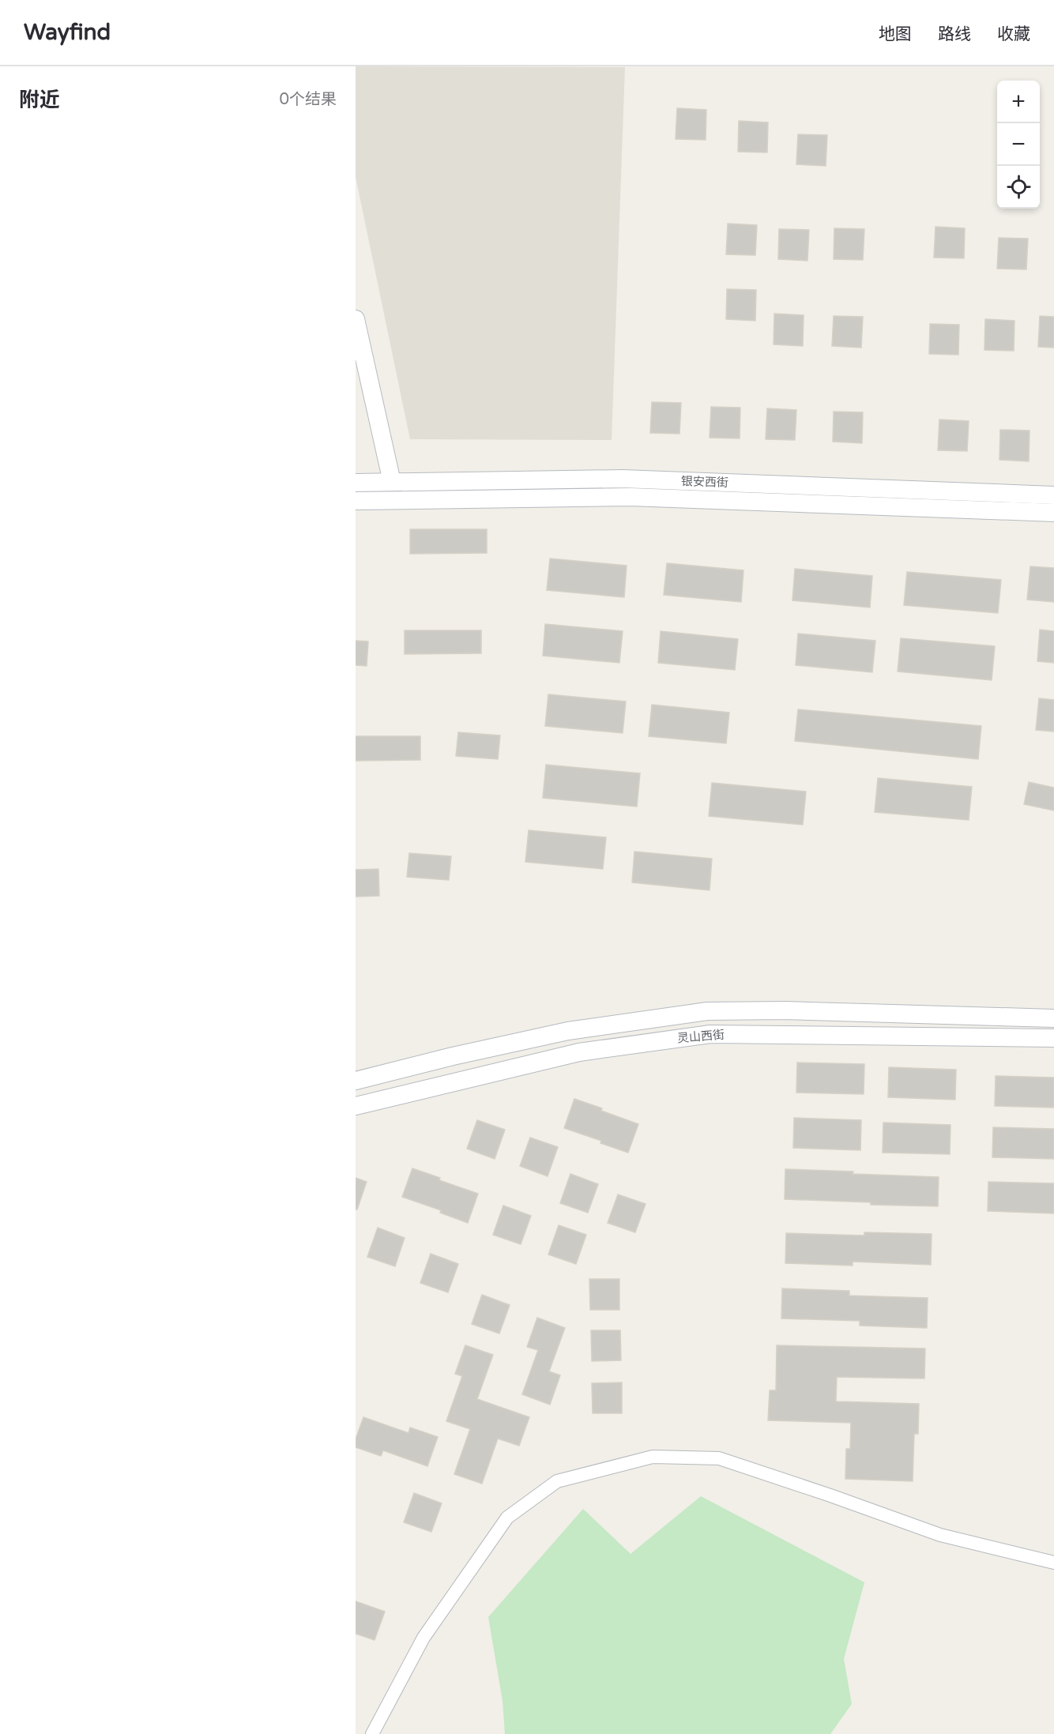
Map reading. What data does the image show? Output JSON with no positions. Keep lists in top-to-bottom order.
{
  "streets": {
    "main road": ["银安西街", "灵山西街"]
  },
  "page": {
    "header": "Wayfind",
    "nav": ["地图", "路线", "收藏"],
    "heading": ["附近", "0个结果"],
    "map_buttons": ["+", "−"]
  }
}
